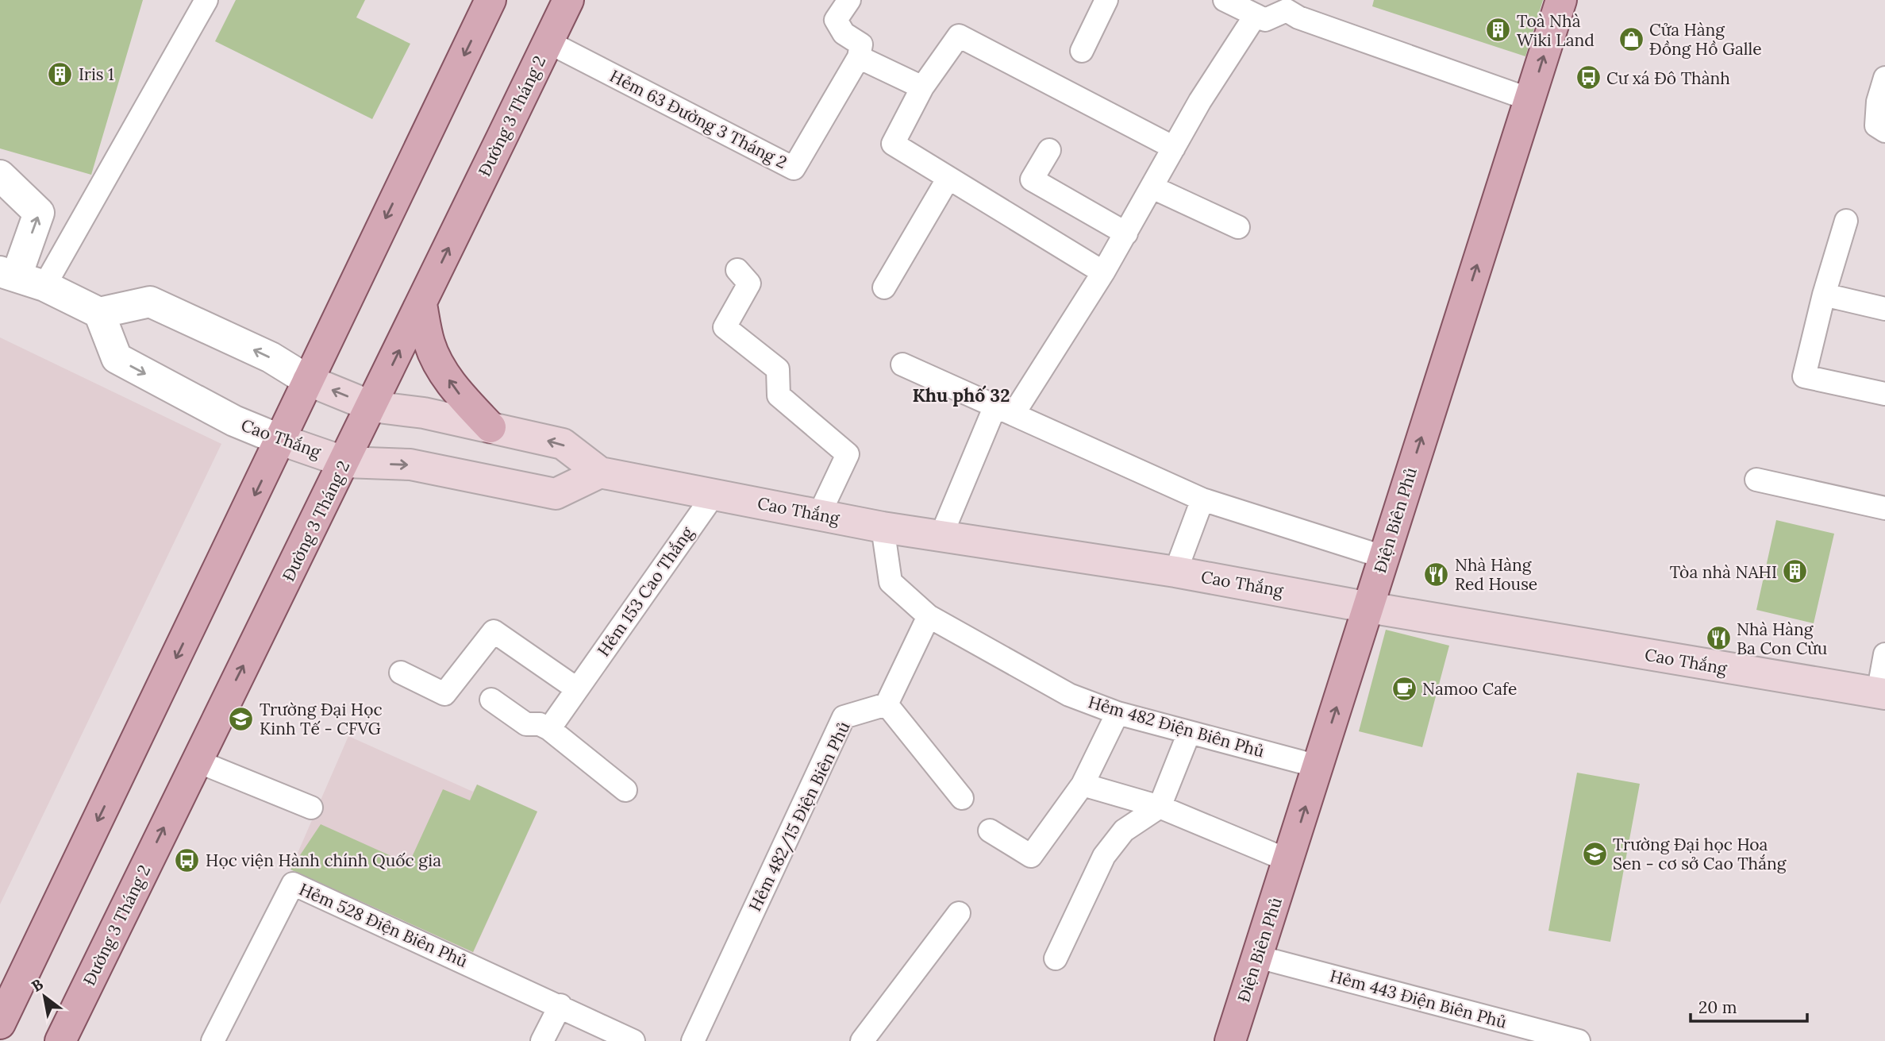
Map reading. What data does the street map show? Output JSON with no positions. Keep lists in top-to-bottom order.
{
  "streets": {
    "main road": ["Đường 3 Tháng 2", "Cao Thắng", "Điện Biên Phủ"],
    "lane": [
      "Hẻm 63 Đường 3 Tháng 2",
      "Hẻm 153 Cao Thắng",
      "Hẻm 482 Điện Biên Phủ",
      "Hẻm 482/15 Điện Biên Phủ",
      "Hẻm 528 Điện Biên Phủ",
      "Hẻm 443 Ðiện Biên Phủ"
    ]
  },
  "crossings": [
    ["Đường 3 Tháng 2", "Hẻm 63 Đường 3 Tháng 2"],
    ["Đường 3 Tháng 2", "Cao Thắng"],
    ["Cao Thắng", "Điện Biên Phủ"],
    ["Cao Thắng", "Hẻm 153 Cao Thắng"],
    ["Cao Thắng", "Hẻm 482 Điện Biên Phủ"],
    ["Điện Biên Phủ", "Hẻm 482 Điện Biên Phủ"],
    ["Điện Biên Phủ", "Hẻm 443 Ðiện Biên Phủ"]
  ],
  "one_way": ["Điện Biên Phủ"],
  "districts": ["Khu phố 32"],
  "places": {
    "building": ["Toà Nhà Wiki Land", "Iris 1", "Tòa nhà NAHI"],
    "shop": ["Cửa Hàng Đồng Hồ Galle"],
    "bus stop": ["Cư xá Đô Thành", "Học viện Hành chính Quốc gia"],
    "restaurant": ["Nhà Hàng Red House", "Nhà Hàng Ba Con Cừu"],
    "cafe": ["Namoo Cafe"],
    "school or university": ["Trường Đại Học Kinh Tế - CFVG", "Trường Đại học Hoa Sen - cơ sở Cao Thắng"]
  },
  "scale_bar": "20 m",
  "north": "top left"
}
